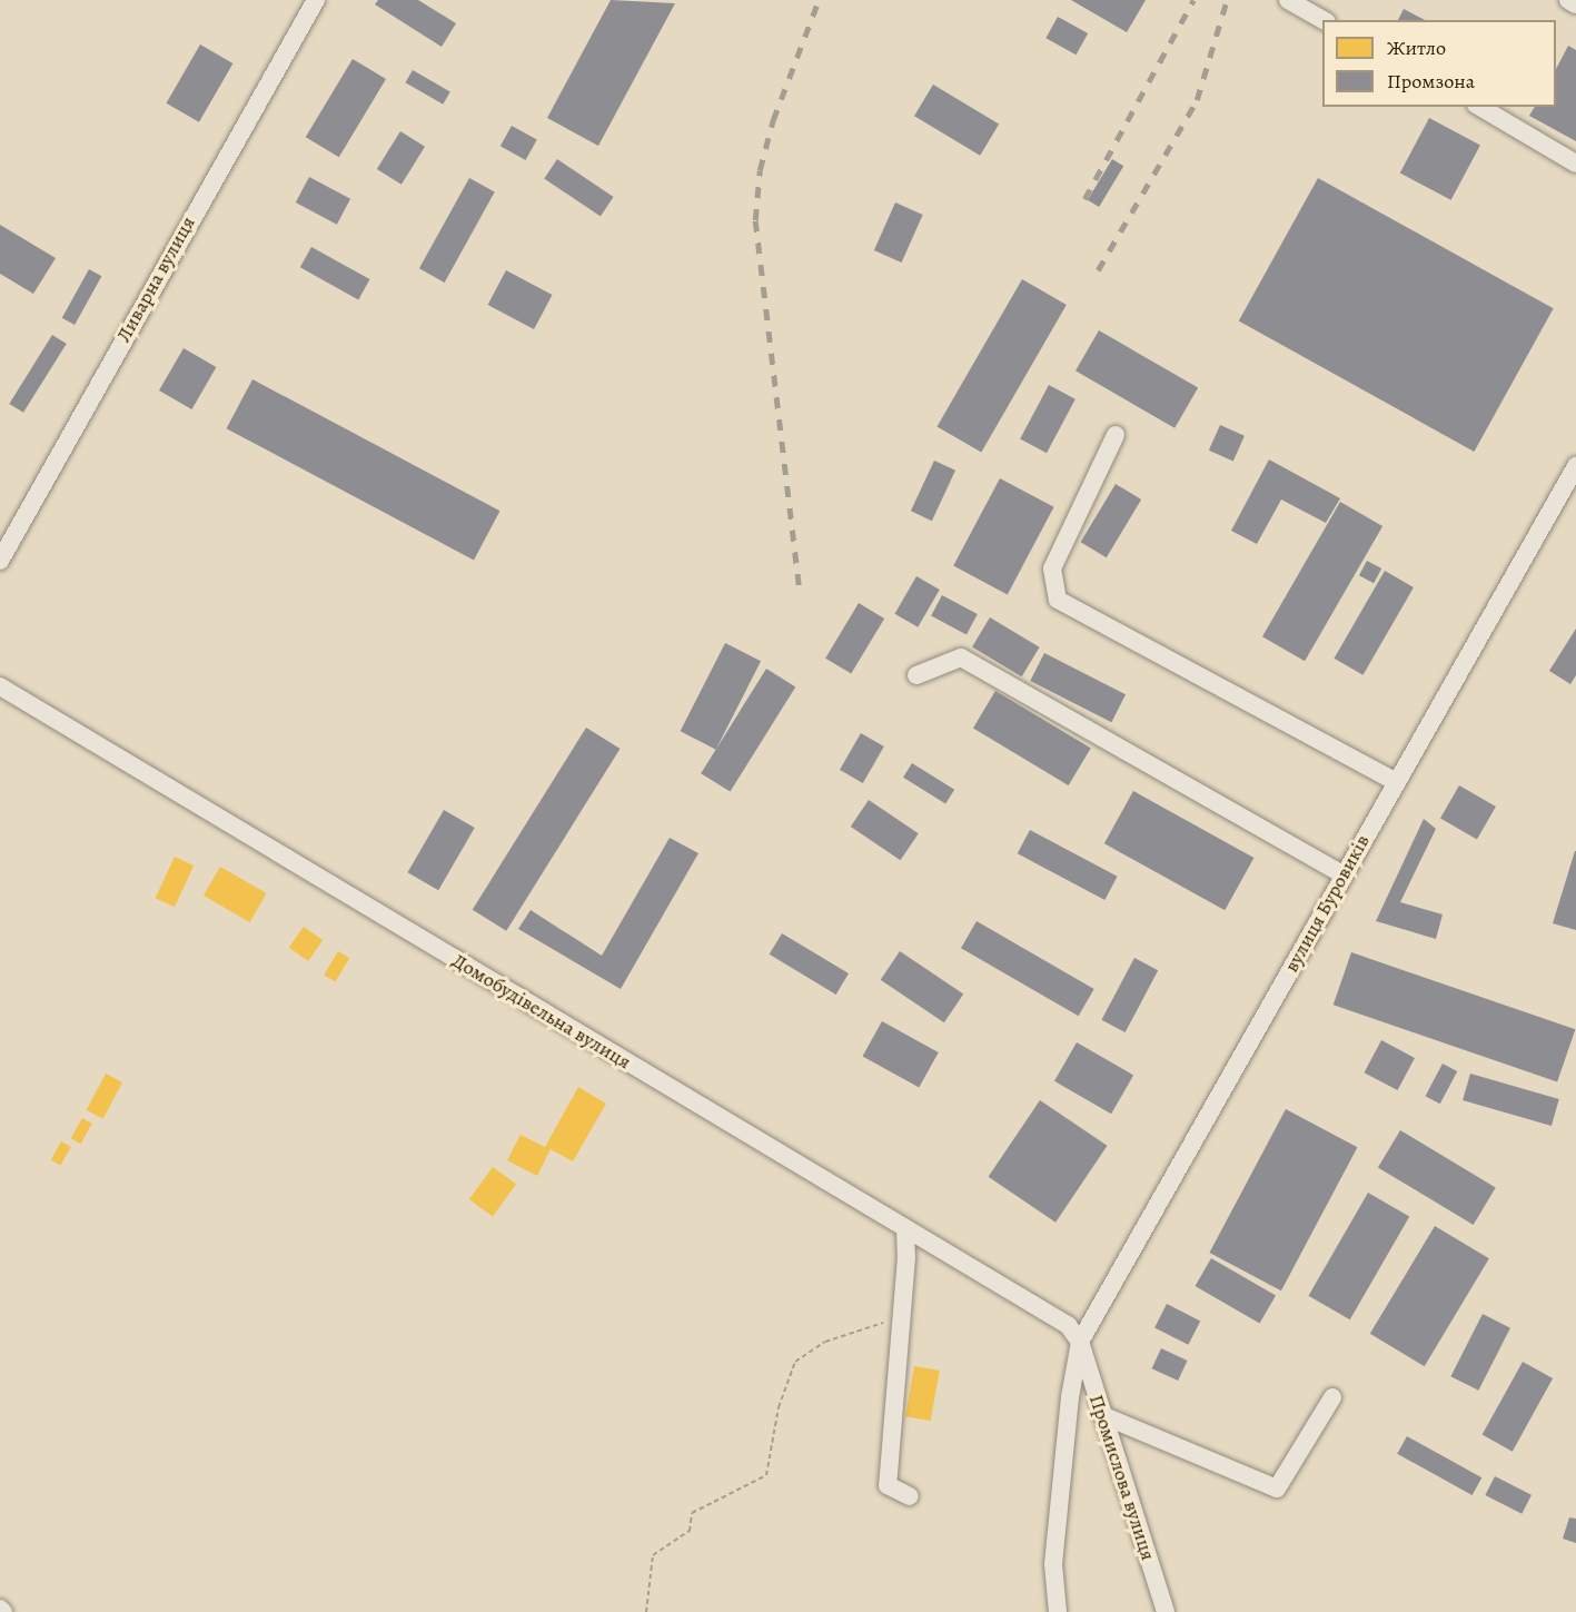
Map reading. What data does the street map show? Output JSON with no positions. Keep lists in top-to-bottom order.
{
  "streets": {
    "street": [
      "Ливарна вулиця",
      "вулиця Буровиків",
      "Домобудівельна вулиця",
      "Промислова вулиця"
    ]
  },
  "crossings": [
    ["вулиця Буровиків", "Домобудівельна вулиця"],
    ["вулиця Буровиків", "Промислова вулиця"],
    ["Домобудівельна вулиця", "Промислова вулиця"]
  ],
  "legend": ["Житло", "Промзона"]
}
